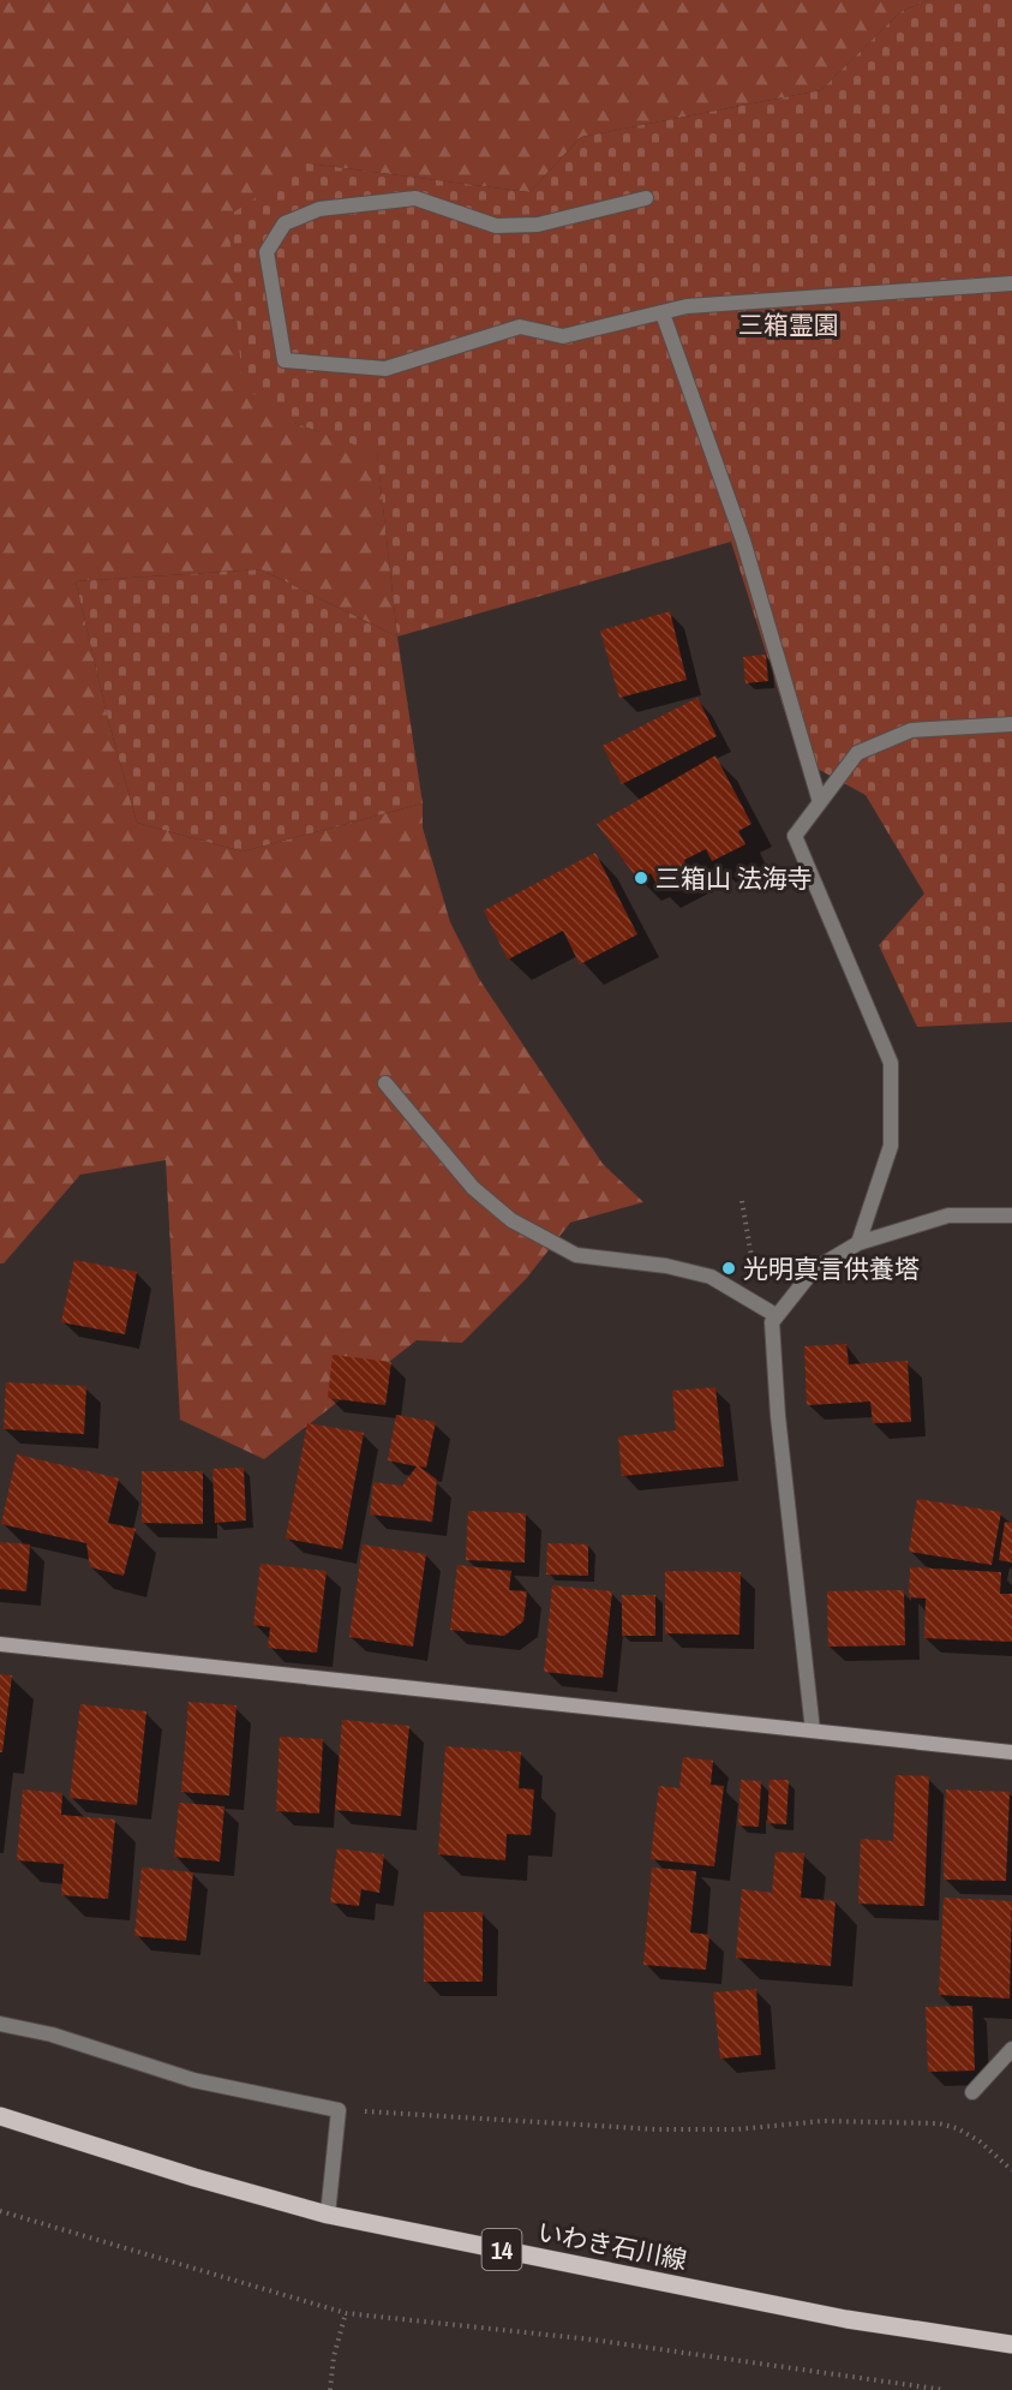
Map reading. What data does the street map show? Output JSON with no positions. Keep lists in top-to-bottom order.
{
  "streets": {
    "main road": ["いわき石川線", "14"]
  },
  "parks": ["三箱霊園"],
  "places": ["三箱山 法海寺", "光明真言供養塔"]
}
